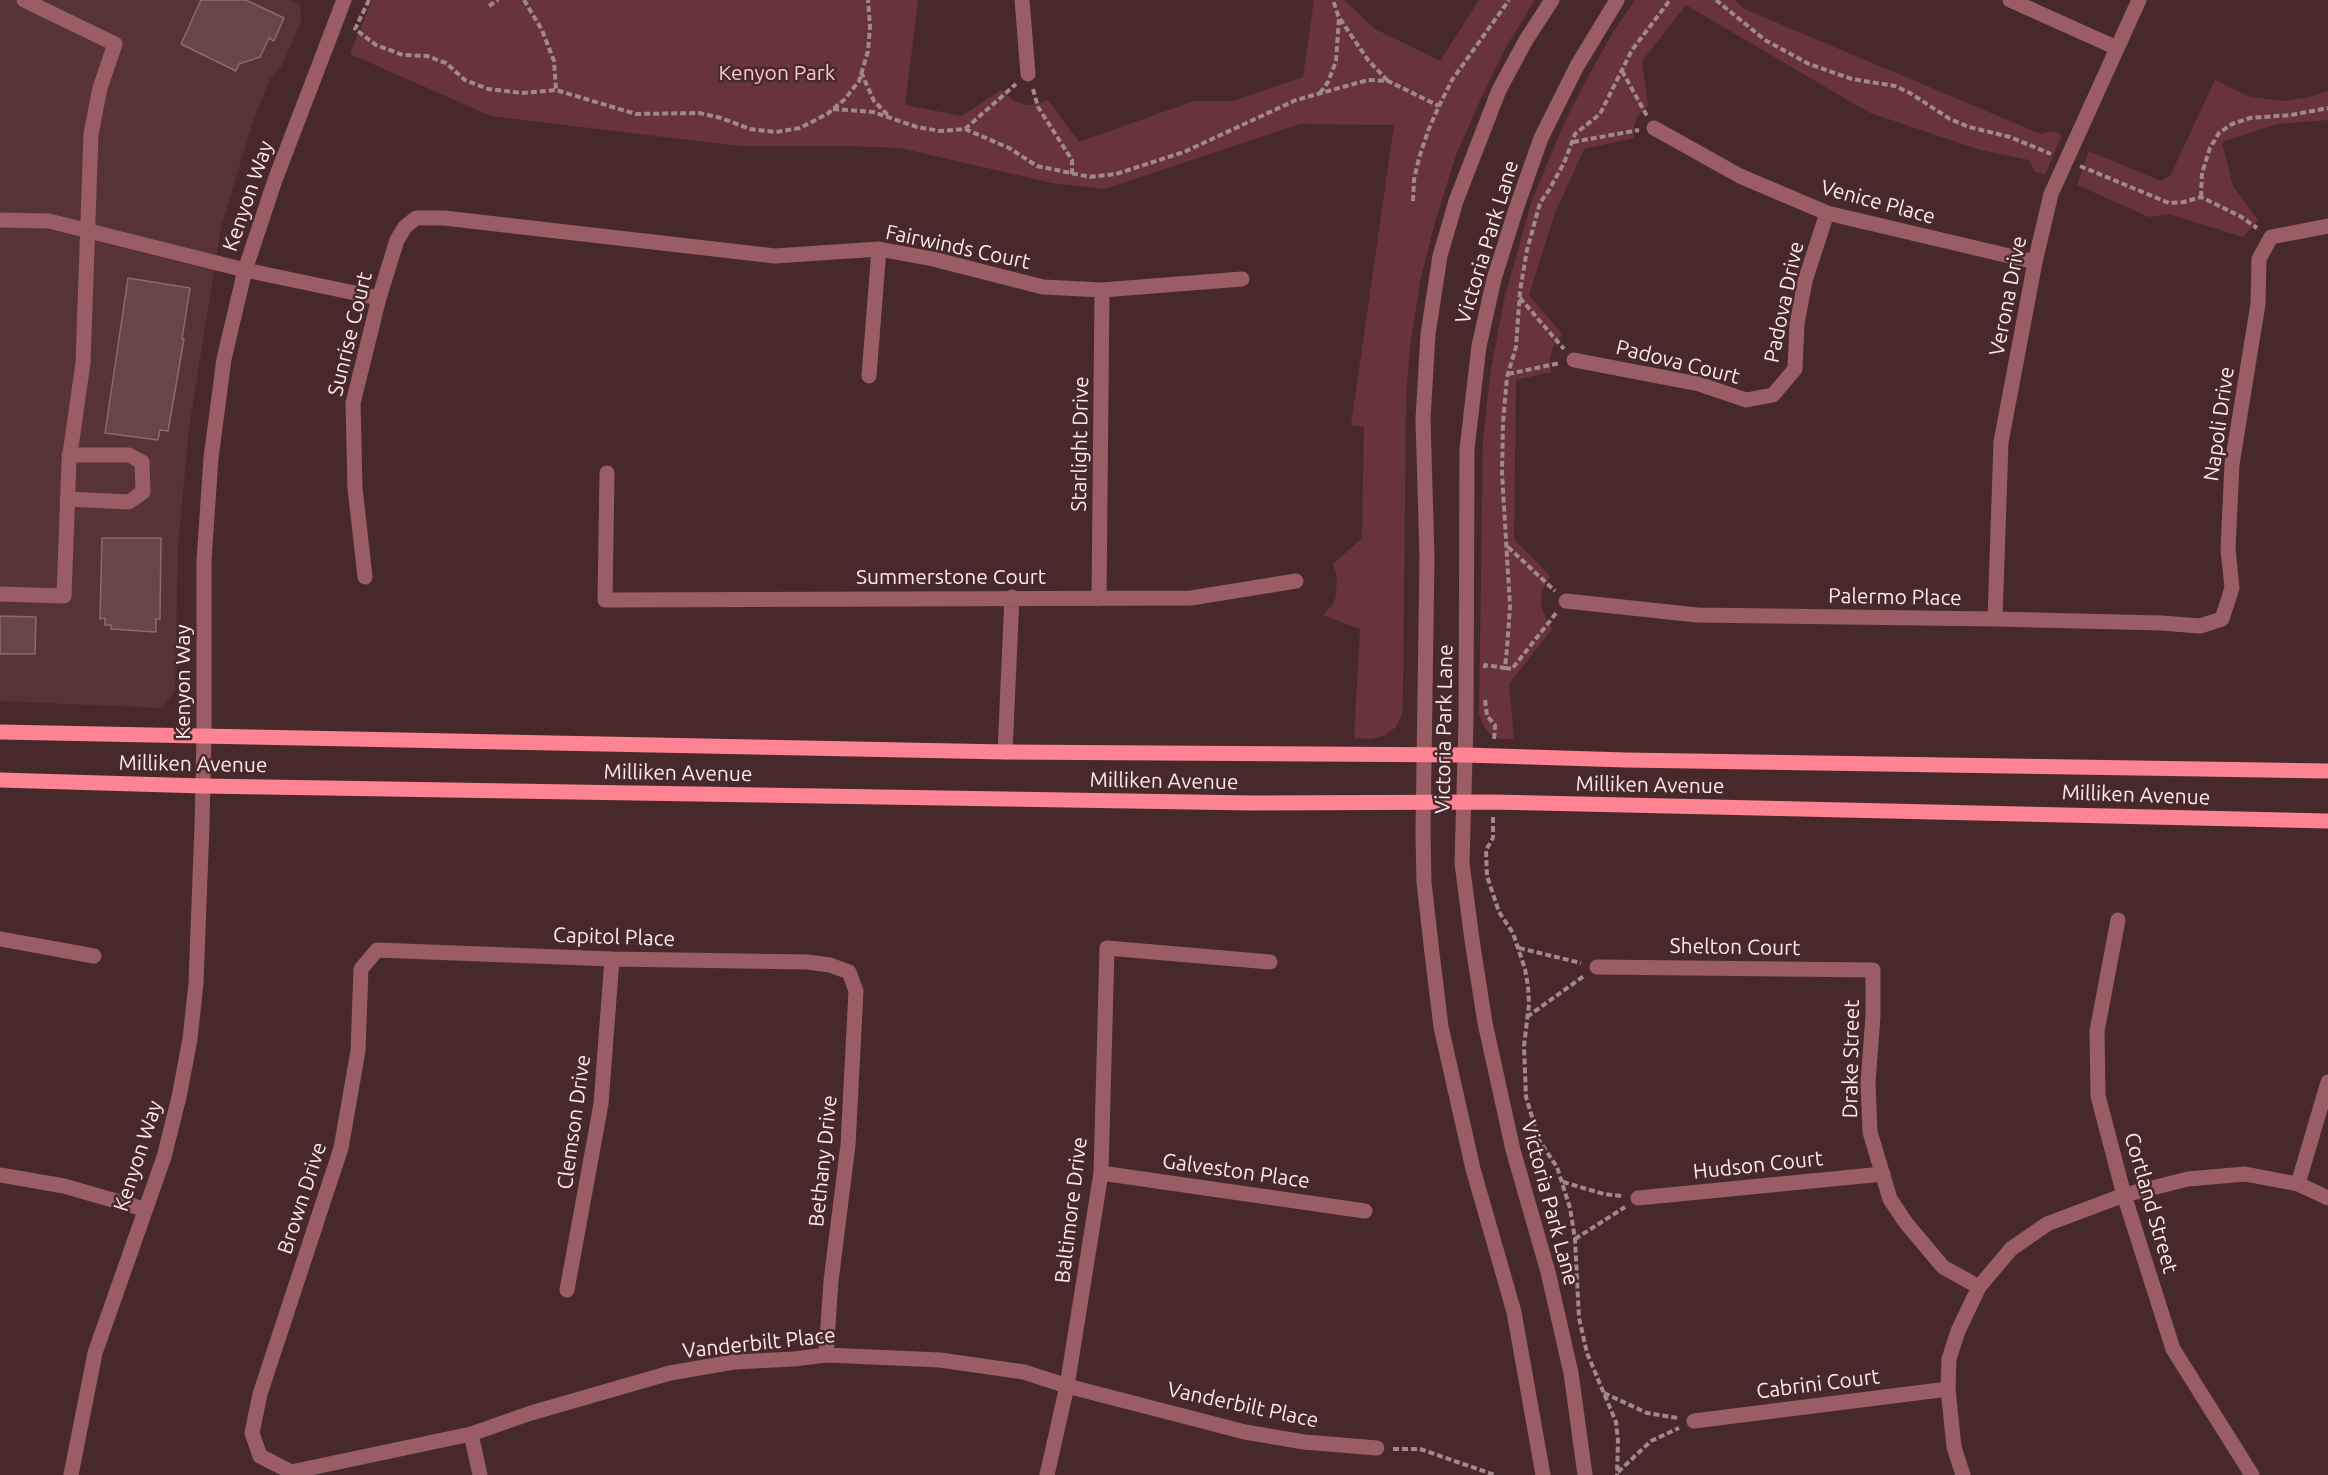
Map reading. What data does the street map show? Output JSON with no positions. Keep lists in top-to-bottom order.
{
  "streets": {
    "main road": ["Milliken Avenue"],
    "street": [
      "Kenyon Way",
      "Venice Place",
      "Victoria Park Lane",
      "Fairwinds Court",
      "Verona Drive",
      "Padova Drive",
      "Sunrise Court",
      "Padova Court",
      "Napoli Drive",
      "Starlight Drive",
      "Summerstone Court",
      "Palermo Place",
      "Capitol Place",
      "Shelton Court",
      "Drake Street",
      "Clemson Drive",
      "Bethany Drive",
      "Hudson Court",
      "Galveston Place",
      "Brown Drive",
      "Cortland Street",
      "Baltimore Drive",
      "Vanderbilt Place",
      "Cabrini Court"
    ]
  },
  "crossings": [
    ["Kenyon Way", "Milliken Avenue"],
    ["Venice Place", "Verona Drive"],
    ["Venice Place", "Padova Drive"],
    ["Victoria Park Lane", "Milliken Avenue"],
    ["Fairwinds Court", "Sunrise Court"],
    ["Fairwinds Court", "Starlight Drive"],
    ["Verona Drive", "Palermo Place"],
    ["Padova Drive", "Padova Court"],
    ["Napoli Drive", "Palermo Place"],
    ["Starlight Drive", "Summerstone Court"],
    ["Capitol Place", "Clemson Drive"],
    ["Capitol Place", "Bethany Drive"],
    ["Capitol Place", "Brown Drive"],
    ["Shelton Court", "Drake Street"],
    ["Drake Street", "Hudson Court"],
    ["Bethany Drive", "Vanderbilt Place"],
    ["Galveston Place", "Baltimore Drive"],
    ["Brown Drive", "Vanderbilt Place"],
    ["Baltimore Drive", "Vanderbilt Place"]
  ],
  "parks": ["Kenyon Park"]
}
